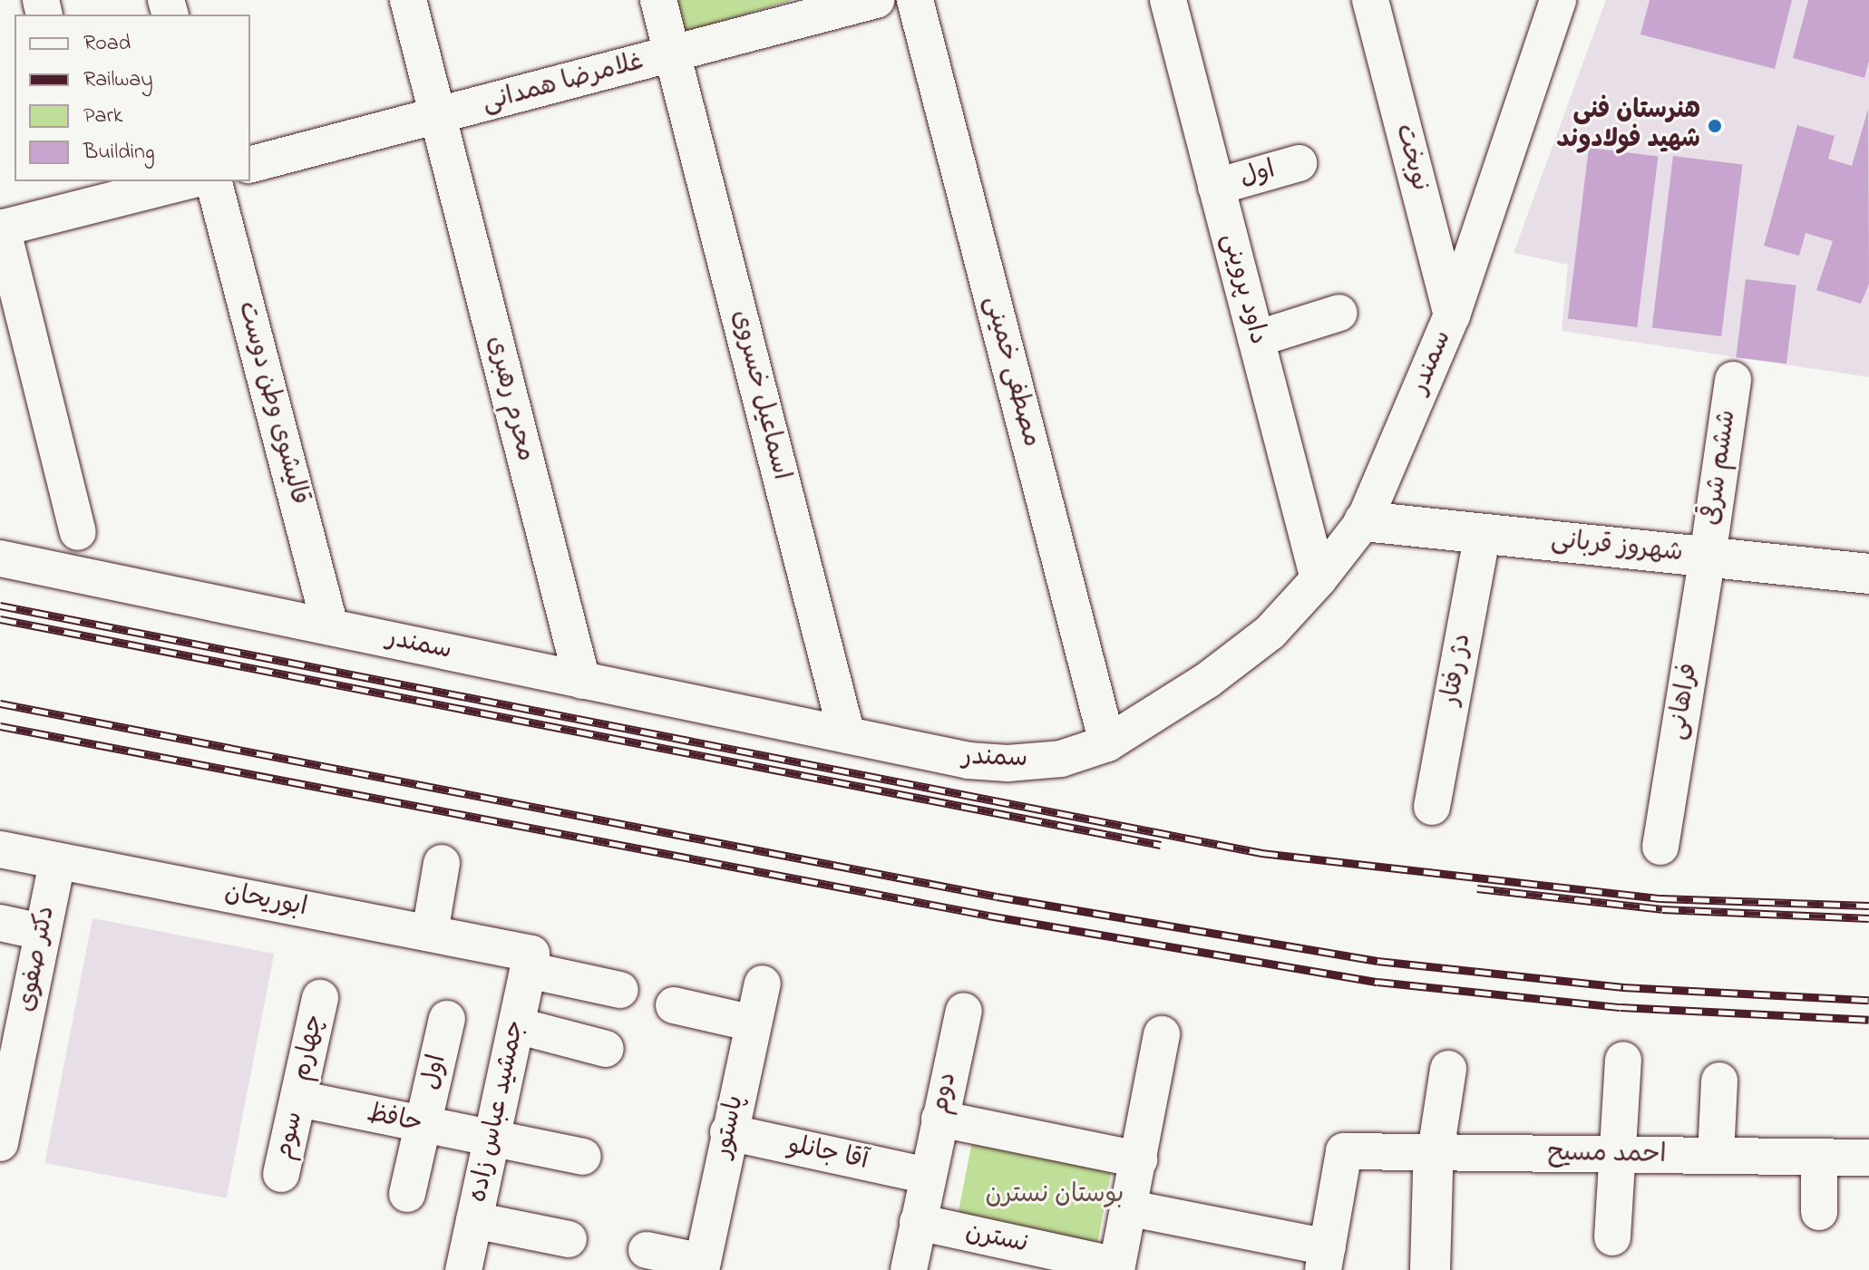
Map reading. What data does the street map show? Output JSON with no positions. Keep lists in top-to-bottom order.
{
  "streets": {
    "street": [
      "غلامرضا همدانی",
      "نوبخت",
      "اول",
      "داود پروینی",
      "سمندر",
      "مصطفی خمینی",
      "اسماعیل خسروی",
      "محرم رهبری",
      "قالیشوی وطن دوست",
      "ششم شرقی",
      "شهروز قربانی",
      "دژ رفتار",
      "فراهانی",
      "ابوریحان",
      "دکتر صفوی",
      "چهارم",
      "دوم",
      "جمشید عباس زاده",
      "حافظ",
      "پاستور",
      "سوم",
      "آقا جانلو",
      "احمد مسیح",
      "نسترن"
    ]
  },
  "crossings": [
    ["غلامرضا همدانی", "اسماعیل خسروی"],
    ["غلامرضا همدانی", "محرم رهبری"],
    ["نوبخت", "سمندر"],
    ["اول", "داود پروینی"],
    ["اول", "حافظ"],
    ["داود پروینی", "سمندر"],
    ["سمندر", "مصطفی خمینی"],
    ["سمندر", "اسماعیل خسروی"],
    ["سمندر", "محرم رهبری"],
    ["سمندر", "قالیشوی وطن دوست"],
    ["سمندر", "شهروز قربانی"],
    ["ششم شرقی", "شهروز قربانی"],
    ["ششم شرقی", "فراهانی"],
    ["شهروز قربانی", "دژ رفتار"],
    ["شهروز قربانی", "فراهانی"],
    ["ابوریحان", "دکتر صفوی"],
    ["ابوریحان", "جمشید عباس زاده"],
    ["چهارم", "حافظ"],
    ["چهارم", "سوم"],
    ["دوم", "آقا جانلو"],
    ["جمشید عباس زاده", "حافظ"],
    ["حافظ", "سوم"],
    ["پاستور", "آقا جانلو"]
  ],
  "parks": ["بوستان نسترن"],
  "places": ["هنرستان فنی شهید فولادوند"],
  "legend": [
    "Road",
    "Railway",
    "Park",
    "Building"
  ]
}
